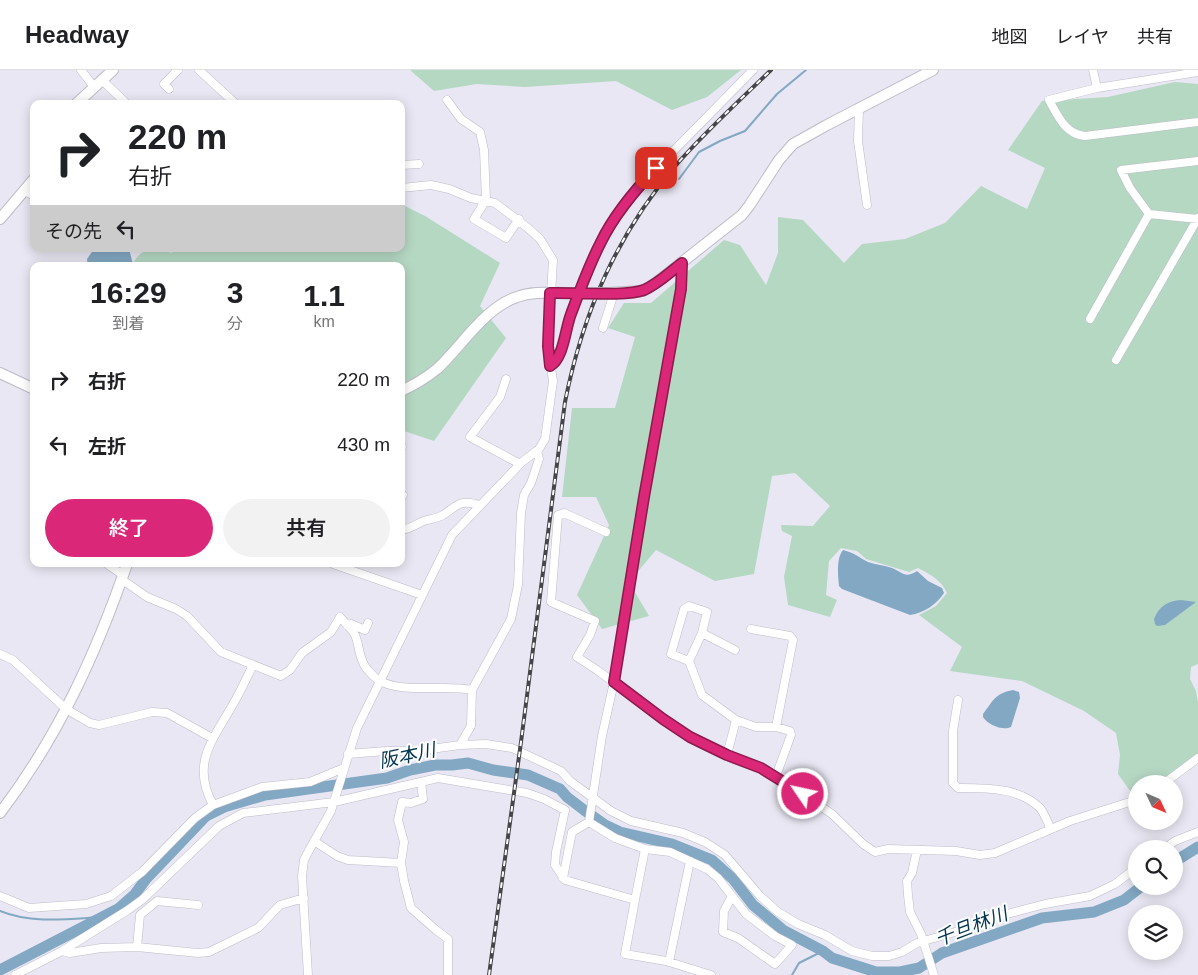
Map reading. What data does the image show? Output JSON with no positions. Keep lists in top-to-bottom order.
{
  "water": ["阪本川", "千旦林川"],
  "north": "bottom right",
  "page": {
    "header": "Headway",
    "nav": ["地図", "レイヤ", "共有"],
    "turn": ["220 m", "右折"],
    "then": "その先",
    "eta": [
      "16:29",
      "到着",
      "3",
      "分",
      "1.1",
      "km"
    ],
    "list": [
      {
        "name": "右折",
        "value": "220 m"
      },
      {
        "name": "左折",
        "value": "430 m"
      }
    ],
    "buttons": ["終了", "共有"]
  }
}
